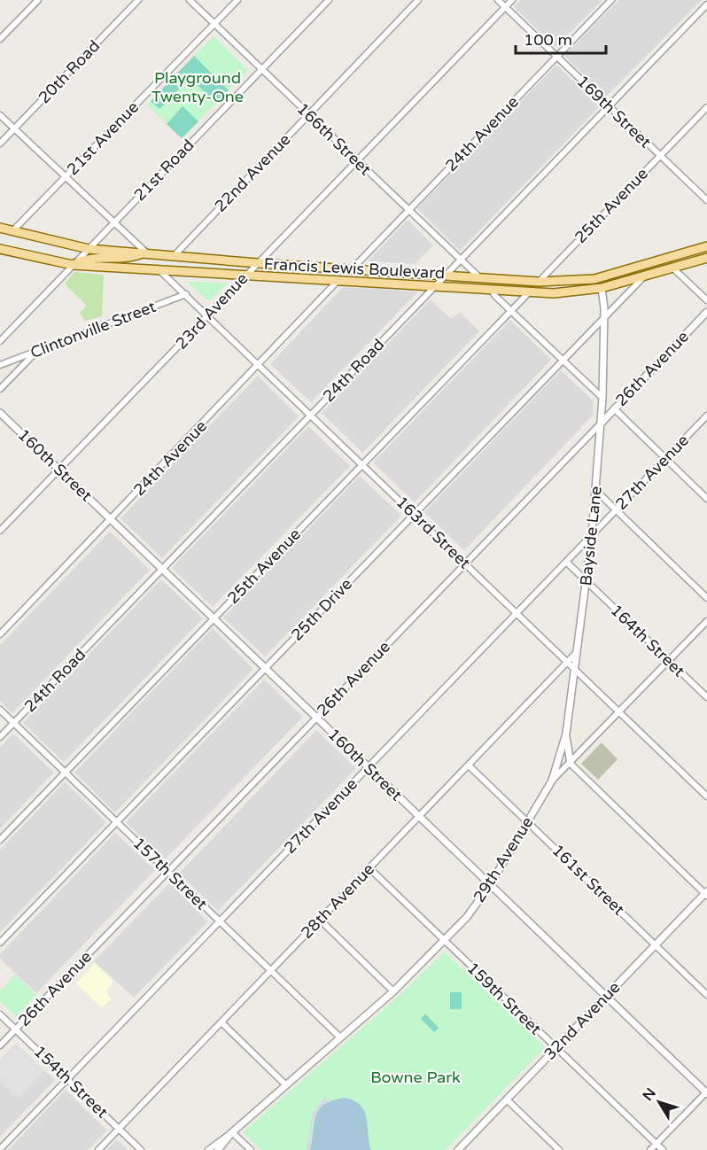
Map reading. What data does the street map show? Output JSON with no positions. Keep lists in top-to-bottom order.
{
  "streets": {
    "main road": ["Francis Lewis Boulevard"],
    "street": [
      "20th Road",
      "169th Street",
      "24th Avenue",
      "21st Avenue",
      "166th Street",
      "21st Road",
      "22nd Avenue",
      "25th Avenue",
      "23rd Avenue",
      "Clintonville Street",
      "26th Avenue",
      "24th Road",
      "160th Street",
      "27th Avenue",
      "163rd Street",
      "Bayside Lane",
      "25th Drive",
      "164th Street",
      "29th Avenue",
      "157th Street",
      "161st Street",
      "28th Avenue",
      "159th Street",
      "32nd Avenue",
      "154th Street"
    ]
  },
  "crossings": [
    ["169th Street", "24th Avenue"],
    ["169th Street", "25th Avenue"],
    ["169th Street", "23rd Avenue"],
    ["169th Street", "24th Road"],
    ["24th Avenue", "166th Street"],
    ["24th Avenue", "Francis Lewis Boulevard"],
    ["24th Avenue", "160th Street"],
    ["24th Avenue", "163rd Street"],
    ["21st Avenue", "166th Street"],
    ["21st Avenue", "Francis Lewis Boulevard"],
    ["166th Street", "21st Road"],
    ["166th Street", "22nd Avenue"],
    ["166th Street", "Francis Lewis Boulevard"],
    ["166th Street", "23rd Avenue"],
    ["166th Street", "24th Road"],
    ["21st Road", "Francis Lewis Boulevard"],
    ["22nd Avenue", "Francis Lewis Boulevard"],
    ["25th Avenue", "Francis Lewis Boulevard"],
    ["25th Avenue", "160th Street"],
    ["25th Avenue", "163rd Street"],
    ["25th Avenue", "157th Street"],
    ["Francis Lewis Boulevard", "23rd Avenue"],
    ["Francis Lewis Boulevard", "24th Road"],
    ["Francis Lewis Boulevard", "163rd Street"],
    ["Francis Lewis Boulevard", "Bayside Lane"],
    ["Francis Lewis Boulevard", "25th Drive"],
    ["23rd Avenue", "160th Street"],
    ["23rd Avenue", "163rd Street"],
    ["Clintonville Street", "163rd Street"],
    ["26th Avenue", "160th Street"],
    ["26th Avenue", "163rd Street"],
    ["26th Avenue", "Bayside Lane"],
    ["26th Avenue", "157th Street"],
    ["26th Avenue", "154th Street"],
    ["24th Road", "160th Street"],
    ["24th Road", "163rd Street"],
    ["24th Road", "157th Street"],
    ["160th Street", "27th Avenue"],
    ["160th Street", "25th Drive"],
    ["160th Street", "29th Avenue"],
    ["160th Street", "28th Avenue"],
    ["160th Street", "32nd Avenue"],
    ["27th Avenue", "163rd Street"],
    ["27th Avenue", "Bayside Lane"],
    ["27th Avenue", "164th Street"],
    ["27th Avenue", "157th Street"],
    ["27th Avenue", "154th Street"],
    ["163rd Street", "Bayside Lane"],
    ["163rd Street", "25th Drive"],
    ["163rd Street", "29th Avenue"],
    ["163rd Street", "28th Avenue"],
    ["Bayside Lane", "25th Drive"],
    ["Bayside Lane", "164th Street"],
    ["Bayside Lane", "29th Avenue"],
    ["Bayside Lane", "28th Avenue"],
    ["25th Drive", "157th Street"],
    ["164th Street", "29th Avenue"],
    ["29th Avenue", "157th Street"],
    ["29th Avenue", "161st Street"],
    ["29th Avenue", "159th Street"],
    ["157th Street", "28th Avenue"],
    ["161st Street", "28th Avenue"],
    ["161st Street", "32nd Avenue"],
    ["28th Avenue", "159th Street"],
    ["28th Avenue", "154th Street"],
    ["159th Street", "32nd Avenue"]
  ],
  "parks": ["Playground Twenty-One", "Bowne Park"],
  "scale_bar": "100 m",
  "north": "top left"
}
